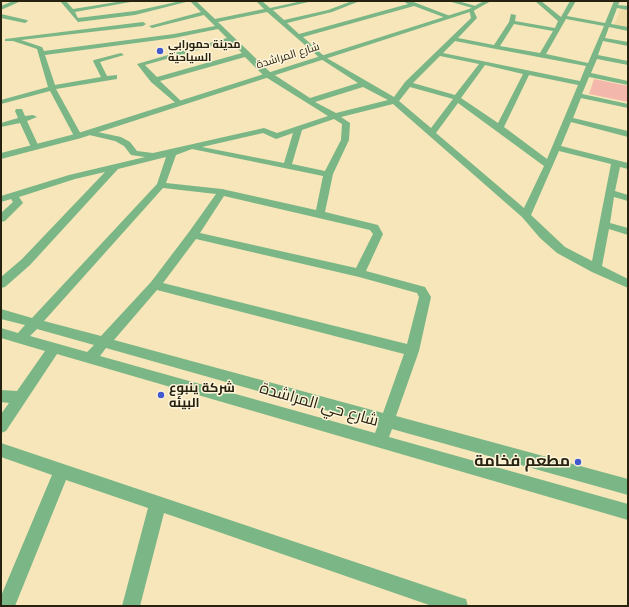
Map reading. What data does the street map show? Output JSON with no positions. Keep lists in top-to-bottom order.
{
  "streets": {
    "street": ["شارع المراشدة", "شارع حي المراشدة"]
  },
  "places": ["مدينة حمورابي السياحية", "شركة ينبوع البيئه", "مطعم فخامة"]
}
